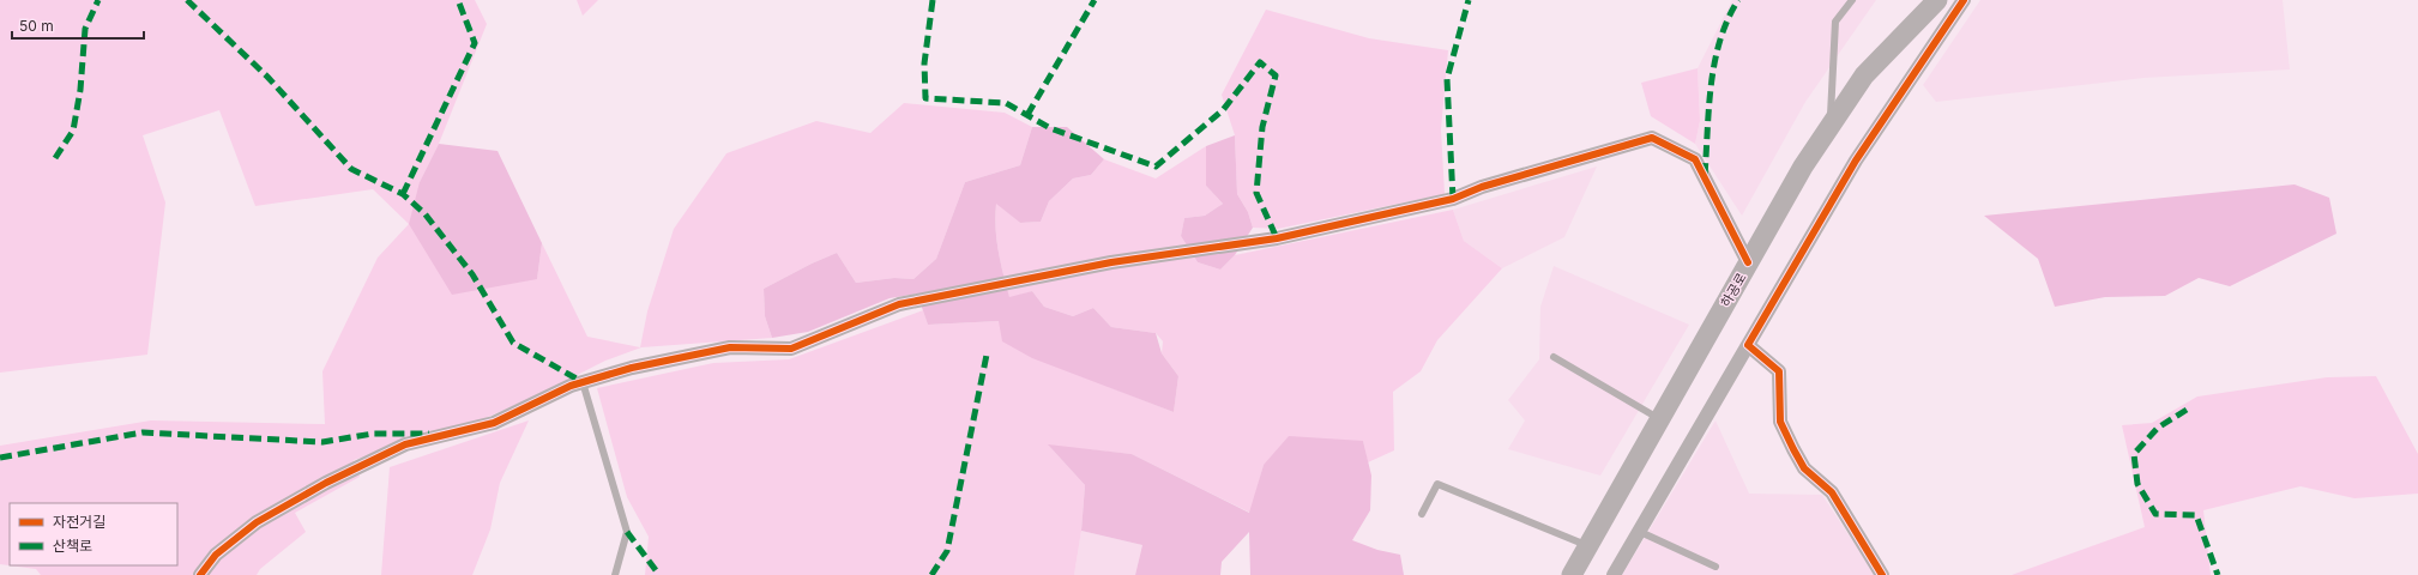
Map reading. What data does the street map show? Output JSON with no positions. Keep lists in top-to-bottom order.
{
  "streets": {
    "main road": ["하공로"]
  },
  "legend": ["자전거길", "산책로"],
  "scale_bar": "50 m"
}
